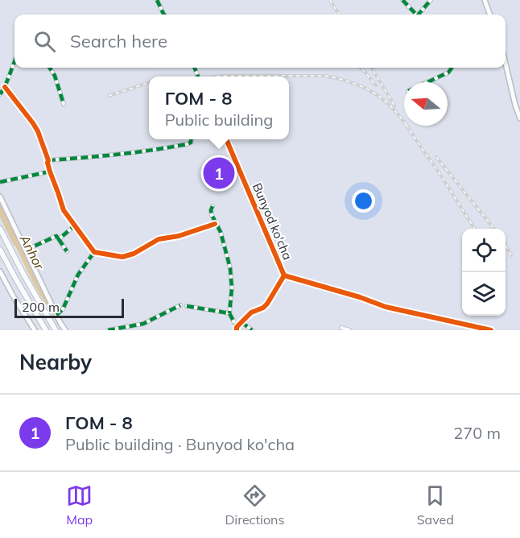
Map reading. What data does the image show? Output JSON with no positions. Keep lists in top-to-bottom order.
{
  "streets": {
    "street": ["Bunyod ko'cha"]
  },
  "water": ["Anhor"],
  "scale_bar": "200 m",
  "north": "left",
  "page": {
    "search": "Search here",
    "popup": ["ГОМ - 8", "Public building"],
    "pins": "1",
    "scale": "200 m",
    "heading": "Nearby",
    "list": [
      {
        "mark": "1",
        "name": "ГОМ - 8",
        "note": "Public building · Bunyod ko'cha",
        "value": "270 m"
      }
    ],
    "nav": ["Map", "Directions", "Saved"]
  }
}
